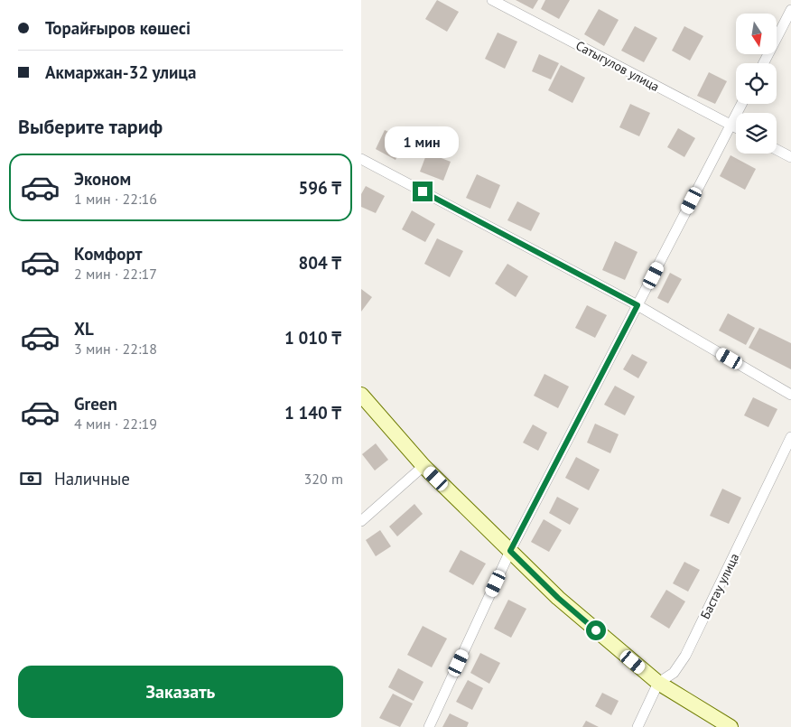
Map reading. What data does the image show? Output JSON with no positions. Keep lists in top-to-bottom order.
{
  "streets": {
    "street": ["Сатыгулов улица", "Бастау улица"]
  },
  "north": "bottom",
  "page": {
    "banner": ["Торайғыров көшесі", "Акмаржан-32 улица"],
    "heading": "Выберите тариф",
    "bubble": "1 мин",
    "list": [
      {
        "name": "Эконом",
        "note": "1 мин · 22:16",
        "value": "596 ₸"
      },
      {
        "name": "Комфорт",
        "note": "2 мин · 22:17",
        "value": "804 ₸"
      },
      {
        "name": "XL",
        "note": "3 мин · 22:18",
        "value": "1 010 ₸"
      },
      {
        "name": "Green",
        "note": "4 мин · 22:19",
        "value": "1 140 ₸"
      }
    ],
    "pay": ["Наличные", "320 m"],
    "buttons": "Заказать"
  }
}
